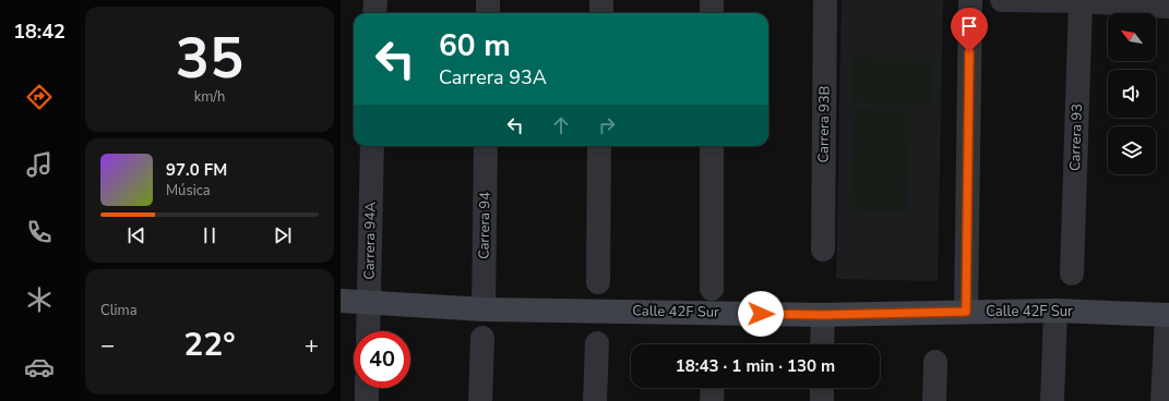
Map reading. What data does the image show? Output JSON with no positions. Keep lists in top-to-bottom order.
{
  "streets": {
    "street": [
      "Carrera 93B",
      "Carrera 93",
      "Carrera 94",
      "Carrera 94A",
      "Calle 42F Sur"
    ]
  },
  "crossings": [
    ["Carrera 94", "Calle 42F Sur"],
    ["Carrera 94A", "Calle 42F Sur"]
  ],
  "north": "top left",
  "page": {
    "tabs": "18:42",
    "tile": [
      ["35", "km/h"],
      "Clima"
    ],
    "turn": ["60 m", "Carrera 93A"],
    "song": ["97.0 FM", "Música"],
    "heat": ["−", "22°", "+"],
    "limit": "40",
    "trip": "18:43 · 1 min · 130 m"
  }
}
